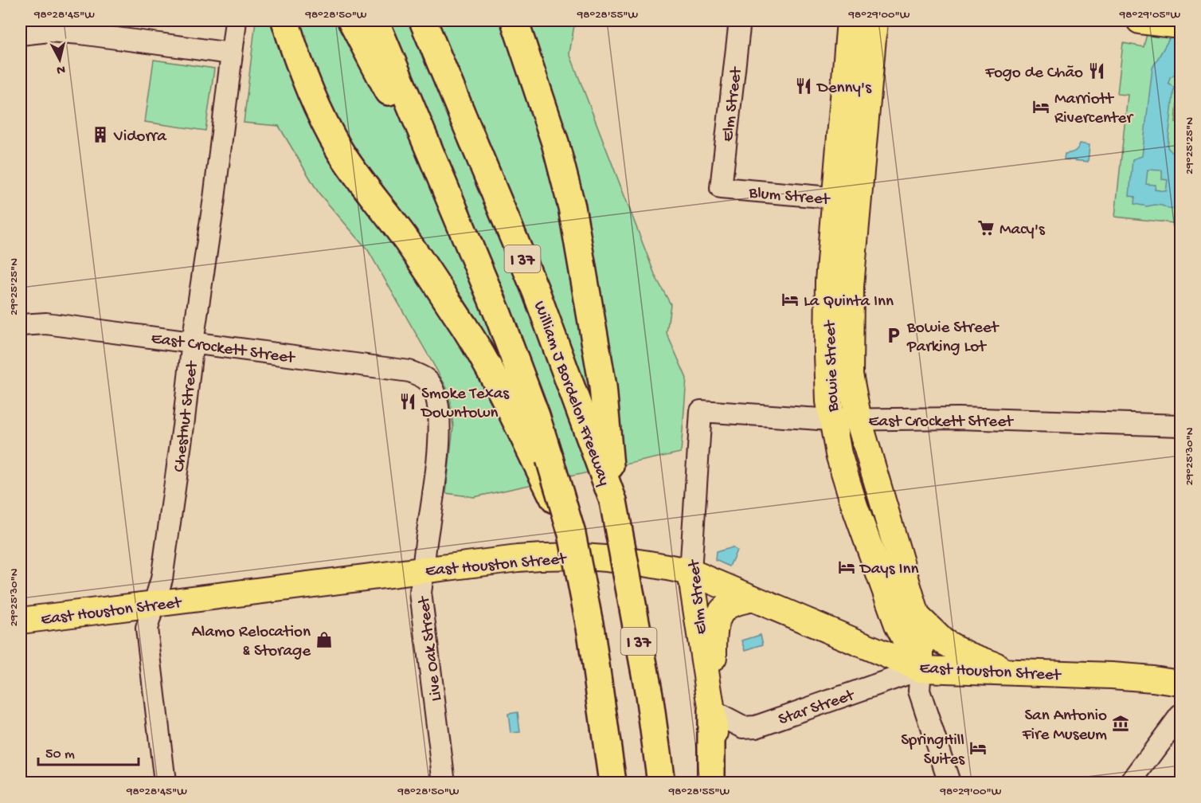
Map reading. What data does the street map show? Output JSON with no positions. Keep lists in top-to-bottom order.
{
  "streets": {
    "highway": ["I 37", "William J Bordelon Freeway"],
    "main road": ["Elm Street", "Bowie Street", "East Houston Street"],
    "street": [
      "Blum Street",
      "East Crockett Street",
      "Chestnut Street",
      "Live Oak Street",
      "Star Street"
    ]
  },
  "crossings": [
    ["Elm Street", "Blum Street"],
    ["Elm Street", "East Crockett Street"],
    ["Elm Street", "East Houston Street"],
    ["Elm Street", "Star Street"],
    ["Blum Street", "Bowie Street"],
    ["East Crockett Street", "Bowie Street"],
    ["East Crockett Street", "Chestnut Street"],
    ["East Crockett Street", "Live Oak Street"],
    ["Bowie Street", "East Houston Street"],
    ["Bowie Street", "Star Street"],
    ["Chestnut Street", "East Houston Street"],
    ["East Houston Street", "Live Oak Street"],
    ["East Houston Street", "Star Street"]
  ],
  "places": {
    "restaurant": ["Fogo de Chão", "Denny's", "Smoke Texas Downtown"],
    "hotel": [
      "Marriott Rivercenter",
      "La Quinta Inn",
      "Days Inn",
      "SpringHill Suites"
    ],
    "building": ["Vidorra"],
    "supermarket": ["Macy's"],
    "parking": ["Bowie Street Parking Lot"],
    "shop": ["Alamo Relocation & Storage"],
    "museum": ["San Antonio Fire Museum"]
  },
  "scale_bar": "50 m",
  "north": "bottom",
  "coordinates": [
    "98°28'45\"W",
    "98°28'50\"W",
    "98°28'55\"W",
    "98°29'00\"W",
    "98°29'05\"W",
    "29°25'25\"N",
    "29°25'30\"N"
  ]
}
